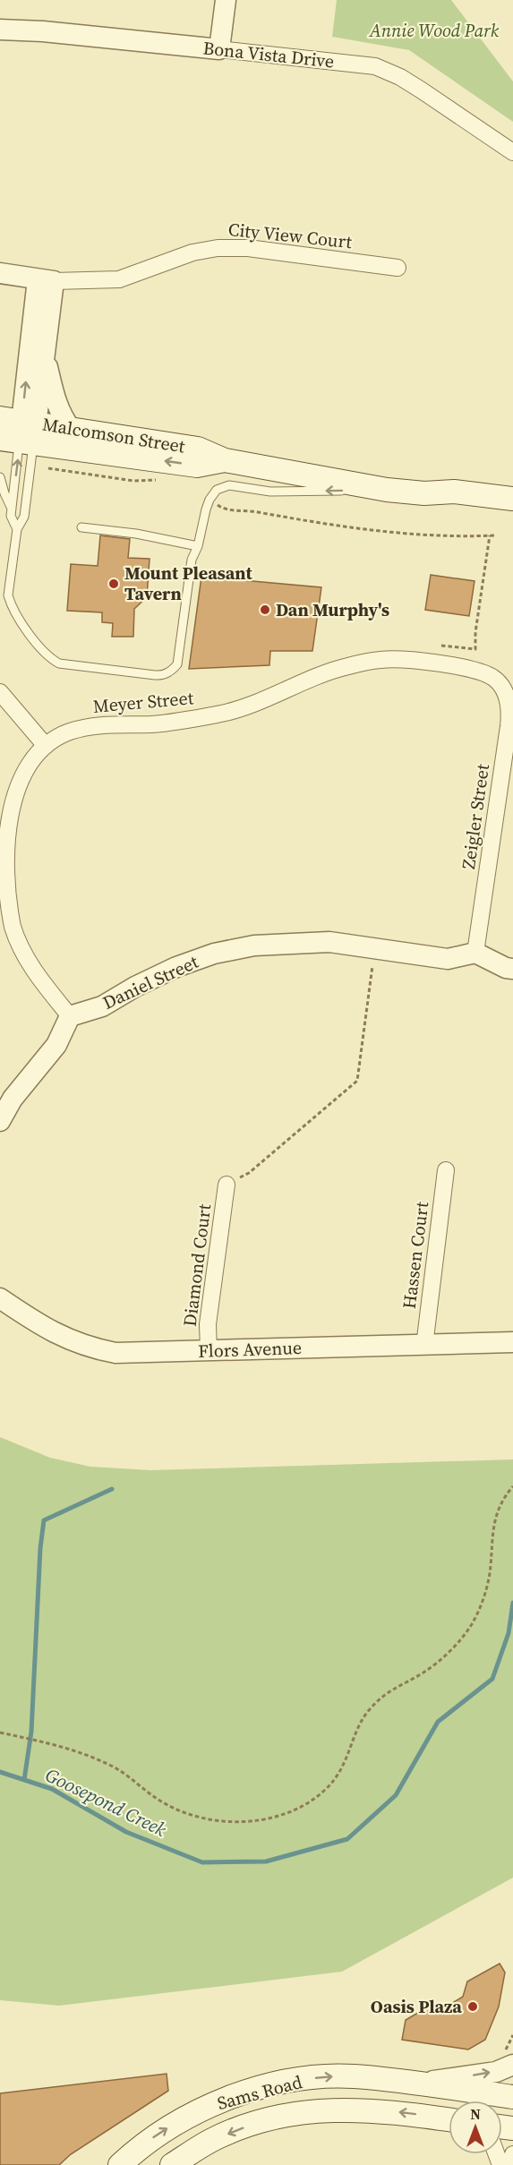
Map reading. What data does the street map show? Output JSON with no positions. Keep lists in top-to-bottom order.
{
  "streets": {
    "main road": ["Malcomson Street", "Sams Road"],
    "street": [
      "Bona Vista Drive",
      "City View Court",
      "Meyer Street",
      "Zeigler Street",
      "Daniel Street",
      "Hassen Court",
      "Diamond Court",
      "Flors Avenue"
    ]
  },
  "crossings": [
    ["Meyer Street", "Zeigler Street"],
    ["Meyer Street", "Daniel Street"],
    ["Zeigler Street", "Daniel Street"],
    ["Hassen Court", "Flors Avenue"],
    ["Diamond Court", "Flors Avenue"]
  ],
  "water": ["Goosepond Creek"],
  "parks": ["Annie Wood Park"],
  "places": ["Mount Pleasant Tavern", "Dan Murphy's", "Oasis Plaza"],
  "north": "top"
}
